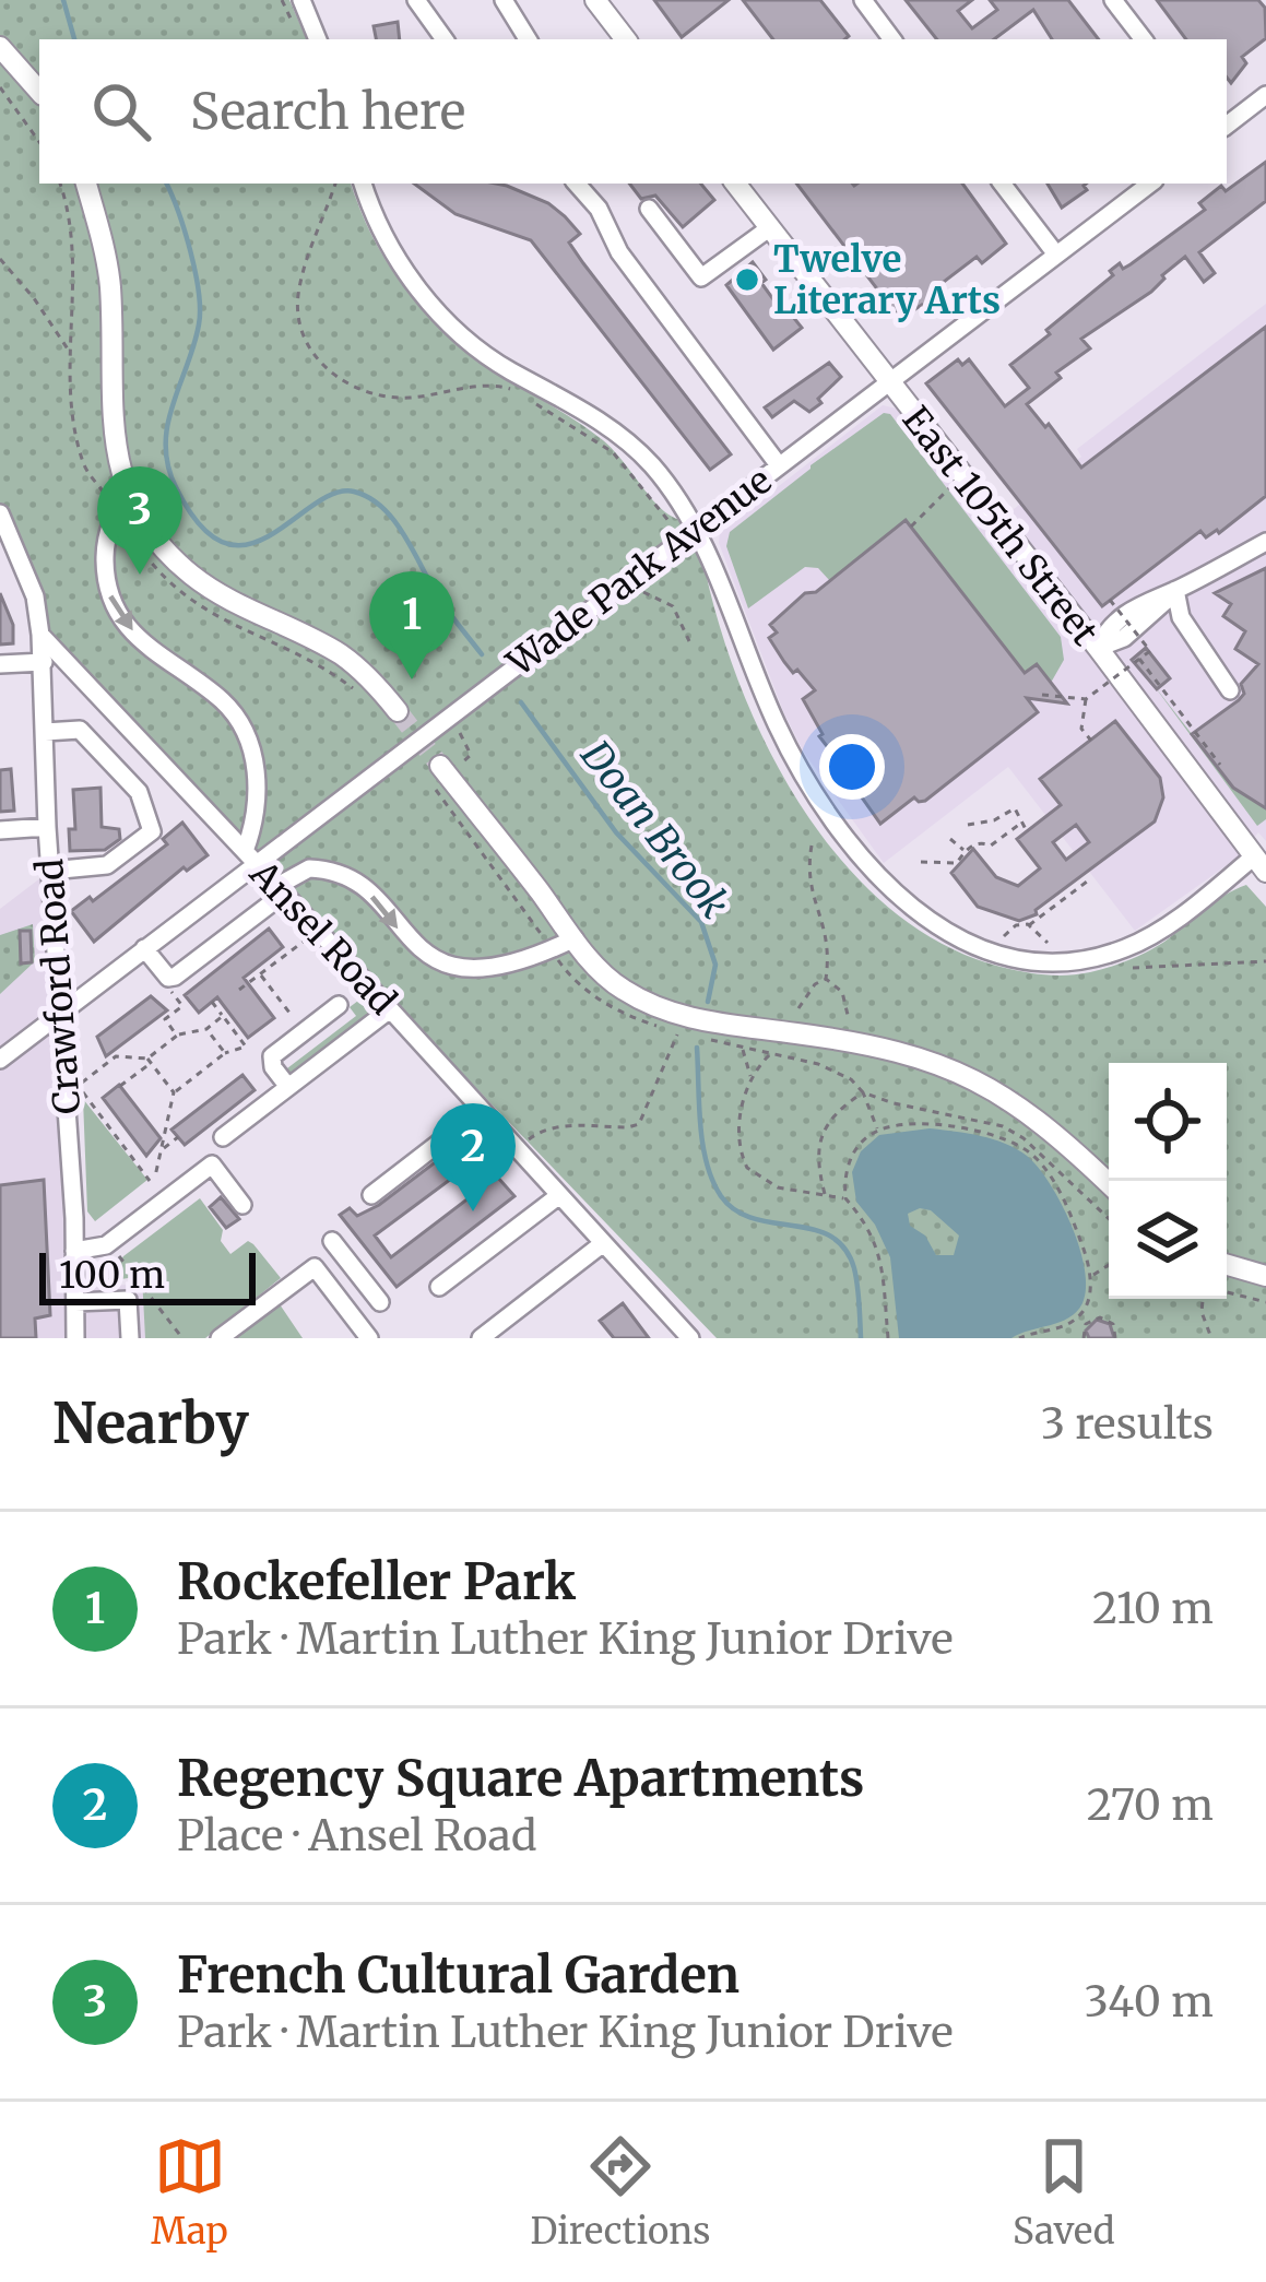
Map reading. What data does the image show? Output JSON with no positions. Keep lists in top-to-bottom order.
{
  "streets": {
    "main road": ["East 105th Street"],
    "street": ["Wade Park Avenue", "Ansel Road", "Crawford Road"]
  },
  "crossings": [
    ["East 105th Street", "Wade Park Avenue"],
    ["Wade Park Avenue", "Ansel Road"],
    ["Wade Park Avenue", "Crawford Road"],
    ["Ansel Road", "Crawford Road"]
  ],
  "water": ["Doan Brook"],
  "places": ["Twelve Literary Arts"],
  "scale_bar": "100 m",
  "page": {
    "search": "Search here",
    "pins": ["3", "1", "2"],
    "scale": "100 m",
    "heading": ["Nearby", "3 results"],
    "list": [
      {
        "mark": "1",
        "name": "Rockefeller Park",
        "note": "Park · Martin Luther King Junior Drive",
        "value": "210 m"
      },
      {
        "mark": "2",
        "name": "Regency Square Apartments",
        "note": "Place · Ansel Road",
        "value": "270 m"
      },
      {
        "mark": "3",
        "name": "French Cultural Garden",
        "note": "Park · Martin Luther King Junior Drive",
        "value": "340 m"
      }
    ],
    "nav": ["Map", "Directions", "Saved"]
  }
}
